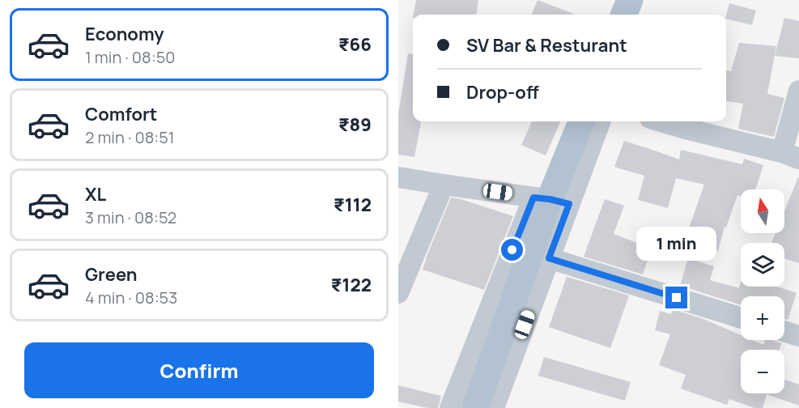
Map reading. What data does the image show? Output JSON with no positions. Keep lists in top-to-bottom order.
{
  "north": "top",
  "page": {
    "list": [
      {
        "name": "Economy",
        "note": "1 min · 08:50",
        "value": "₹66"
      },
      {
        "name": "Comfort",
        "note": "2 min · 08:51",
        "value": "₹89"
      },
      {
        "name": "XL",
        "note": "3 min · 08:52",
        "value": "₹112"
      },
      {
        "name": "Green",
        "note": "4 min · 08:53",
        "value": "₹122"
      }
    ],
    "banner": ["SV Bar & Resturant", "Drop-off"],
    "map_buttons": ["+", "−"],
    "bubble": "1 min",
    "buttons": "Confirm"
  }
}
